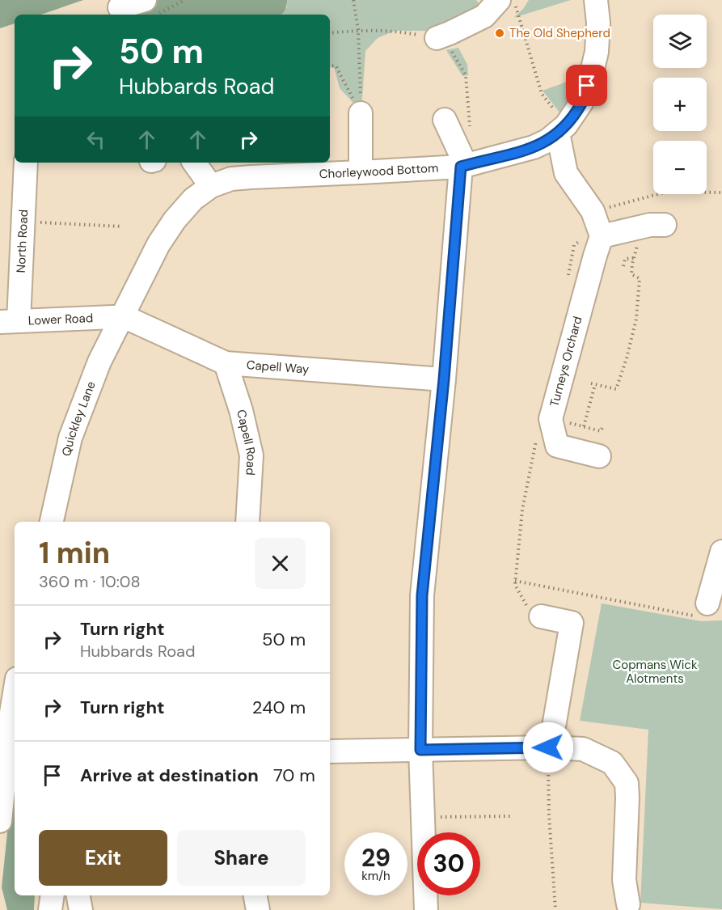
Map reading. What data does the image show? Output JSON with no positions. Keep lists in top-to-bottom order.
{
  "streets": {
    "street": [
      "Chorleywood Bottom",
      "North Road",
      "Lower Road",
      "Turneys Orchard",
      "Capell Way",
      "Quickley Lane",
      "Capell Road"
    ]
  },
  "crossings": [
    ["Chorleywood Bottom", "Lower Road"],
    ["Chorleywood Bottom", "Capell Way"],
    ["Chorleywood Bottom", "Quickley Lane"],
    ["North Road", "Lower Road"],
    ["Lower Road", "Capell Way"],
    ["Lower Road", "Quickley Lane"],
    ["Capell Way", "Quickley Lane"],
    ["Capell Way", "Capell Road"]
  ],
  "parks": ["Copmans Wick Alotments"],
  "places": ["The Old Shepherd"],
  "page": {
    "map_buttons": ["+", "−"],
    "turn": ["50 m", "Hubbards Road"],
    "heading": ["1 min", "360 m · 10:08"],
    "list": [
      {
        "name": "Turn right",
        "note": "Hubbards Road",
        "value": "50 m"
      },
      {
        "name": "Turn right",
        "value": "240 m"
      },
      {
        "name": "Arrive at destination",
        "value": "70 m"
      }
    ],
    "buttons": ["Exit", "Share"],
    "speed": "29 km/h",
    "limit": "30"
  }
}
